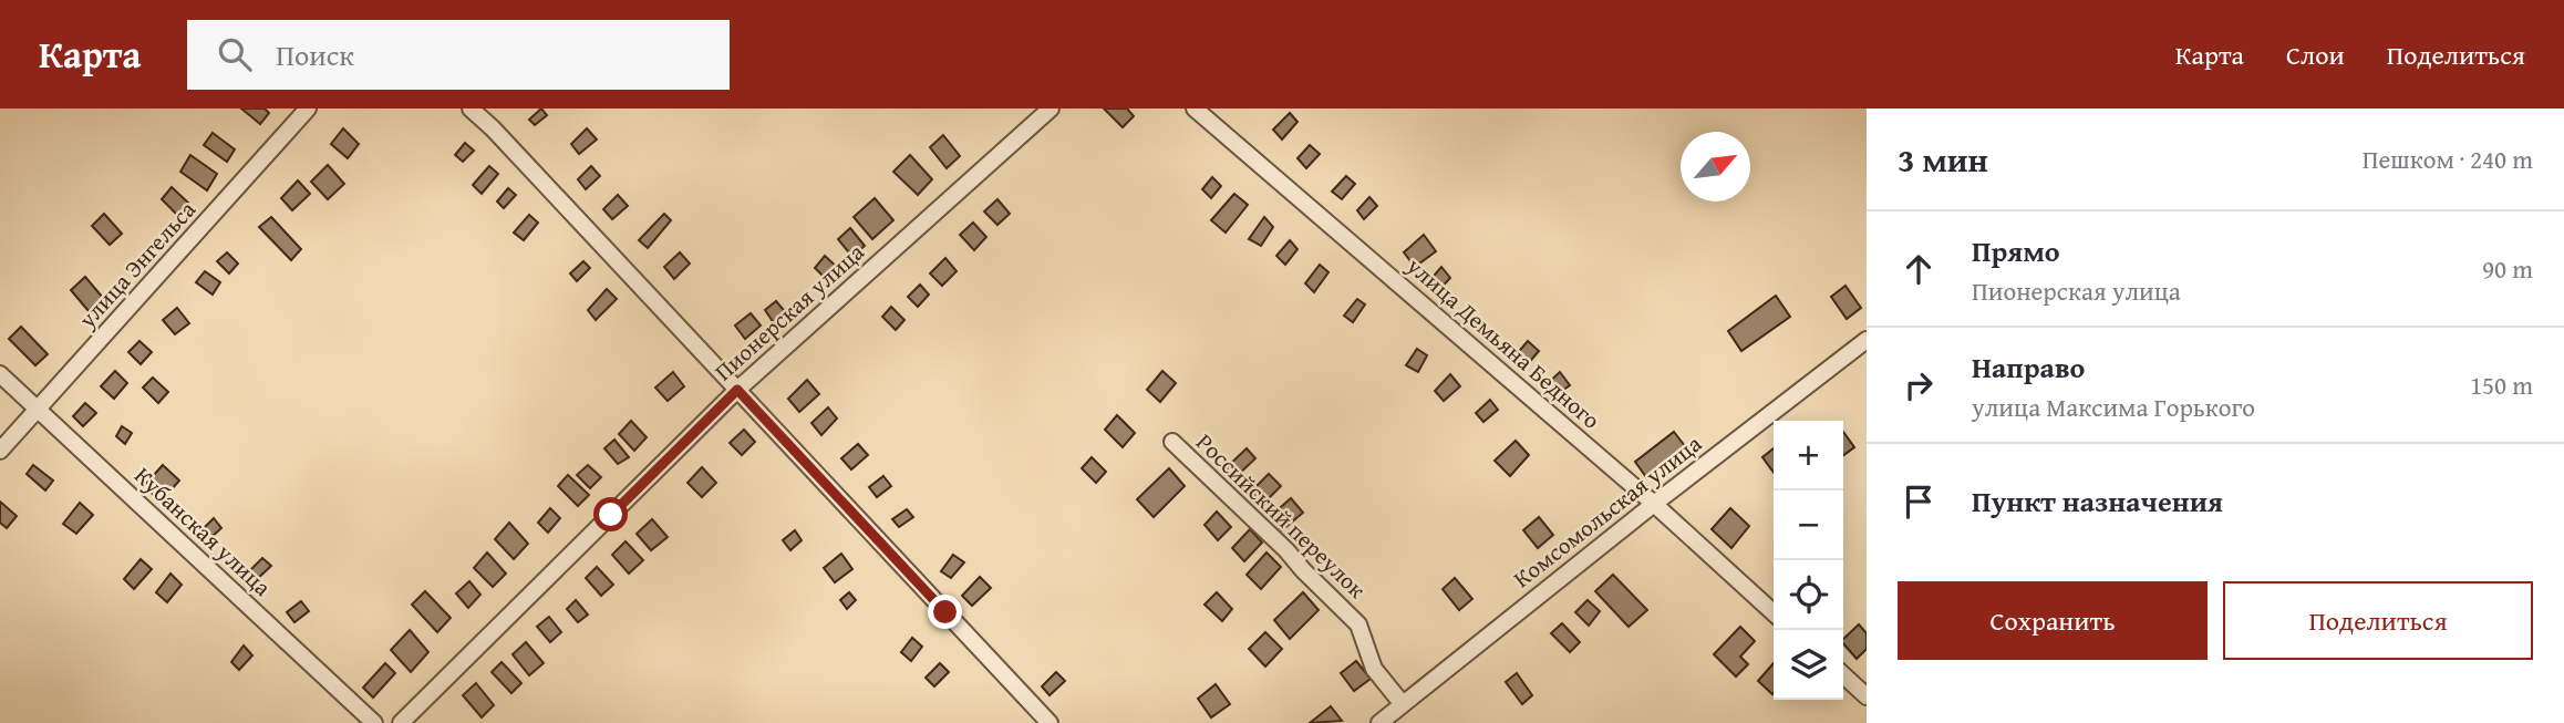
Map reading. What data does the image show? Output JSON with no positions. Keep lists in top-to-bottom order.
{
  "streets": {
    "street": [
      "улица Энгельса",
      "Пионерская улица",
      "улица Демьяна Бедного",
      "Комсомольская улица",
      "Российский переулок",
      "Кубанская улица"
    ]
  },
  "crossings": [
    ["улица Энгельса", "Кубанская улица"],
    ["улица Демьяна Бедного", "Комсомольская улица"],
    ["Комсомольская улица", "Российский переулок"]
  ],
  "north": "top right",
  "page": {
    "header": "Карта",
    "search": "Поиск",
    "nav": ["Карта", "Слои", "Поделиться"],
    "heading": ["3 мин", "Пешком · 240 m"],
    "list": [
      ["Прямо", "Пионерская улица", "90 m"],
      ["Направо", "улица Максима Горького", "150 m"],
      "Пункт назначения"
    ],
    "map_buttons": ["+", "−"],
    "buttons": ["Сохранить", "Поделиться"]
  }
}
